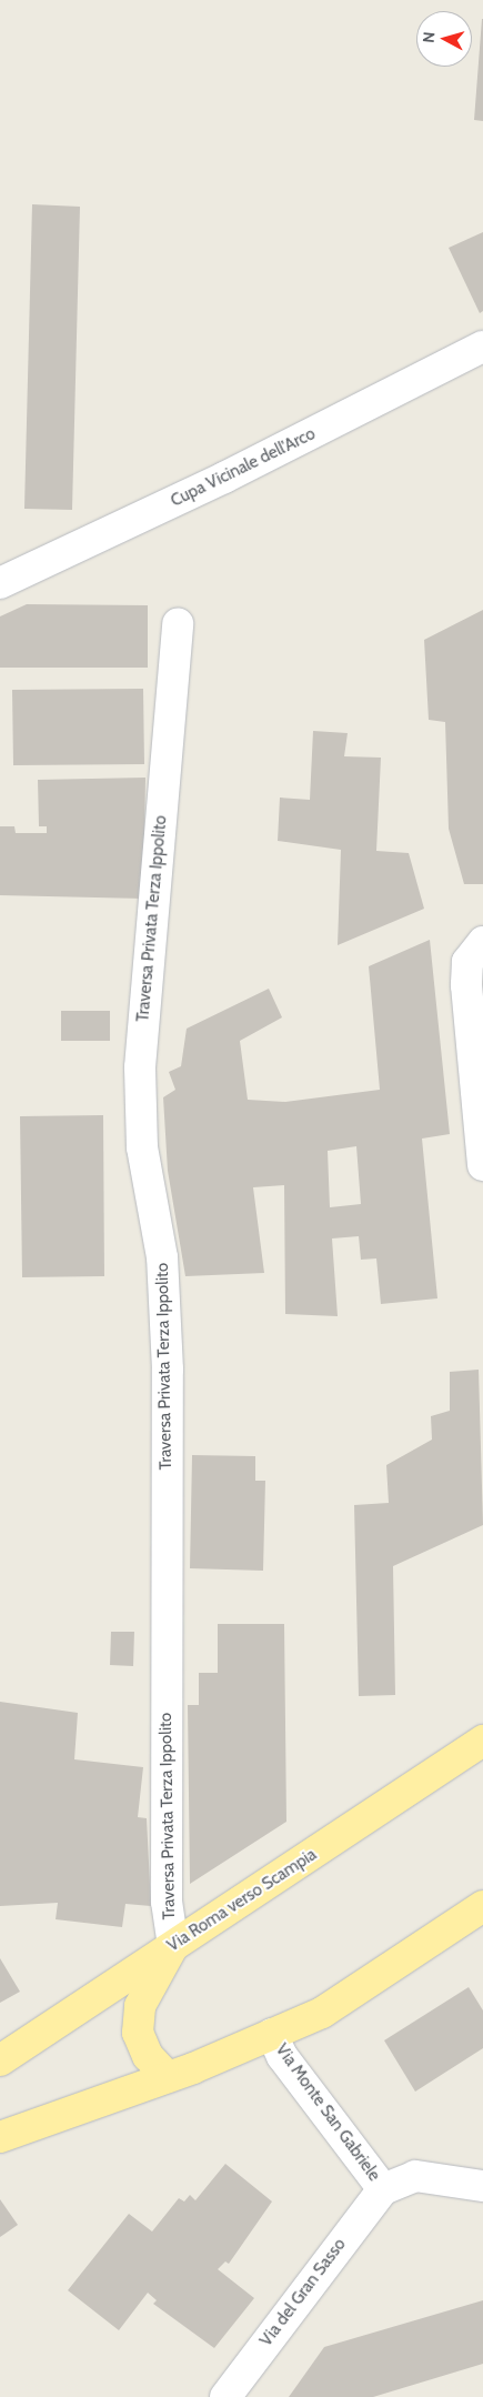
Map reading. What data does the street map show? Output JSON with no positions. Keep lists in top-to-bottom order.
{
  "streets": {
    "main road": ["Via Roma verso Scampia"],
    "street": [
      "Cupa Vicinale dell'Arco",
      "Traversa Privata Terza Ippolito",
      "Via Monte San Gabriele",
      "Via del Gran Sasso"
    ]
  },
  "crossings": [
    ["Traversa Privata Terza Ippolito", "Via Roma verso Scampia"],
    ["Via Monte San Gabriele", "Via del Gran Sasso"]
  ],
  "north": "left"
}
